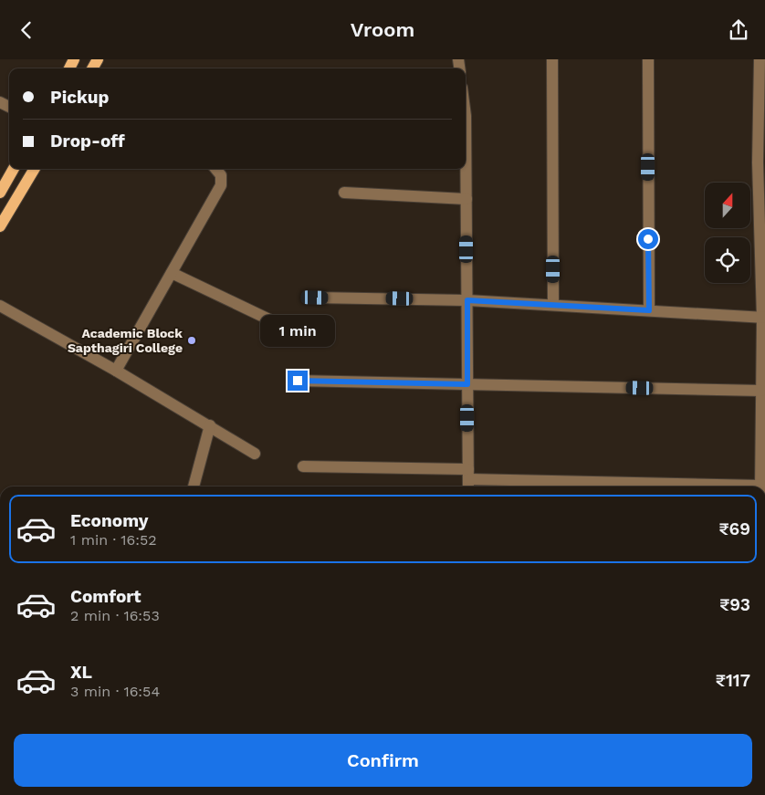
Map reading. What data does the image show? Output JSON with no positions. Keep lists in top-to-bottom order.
{
  "places": ["Academic Block Sapthagiri College"],
  "north": "top",
  "page": {
    "header": "Vroom",
    "banner": ["Pickup", "Drop-off"],
    "bubble": "1 min",
    "list": [
      {
        "name": "Economy",
        "note": "1 min · 16:52",
        "value": "₹69"
      },
      {
        "name": "Comfort",
        "note": "2 min · 16:53",
        "value": "₹93"
      },
      {
        "name": "XL",
        "note": "3 min · 16:54",
        "value": "₹117"
      }
    ],
    "buttons": "Confirm"
  }
}
